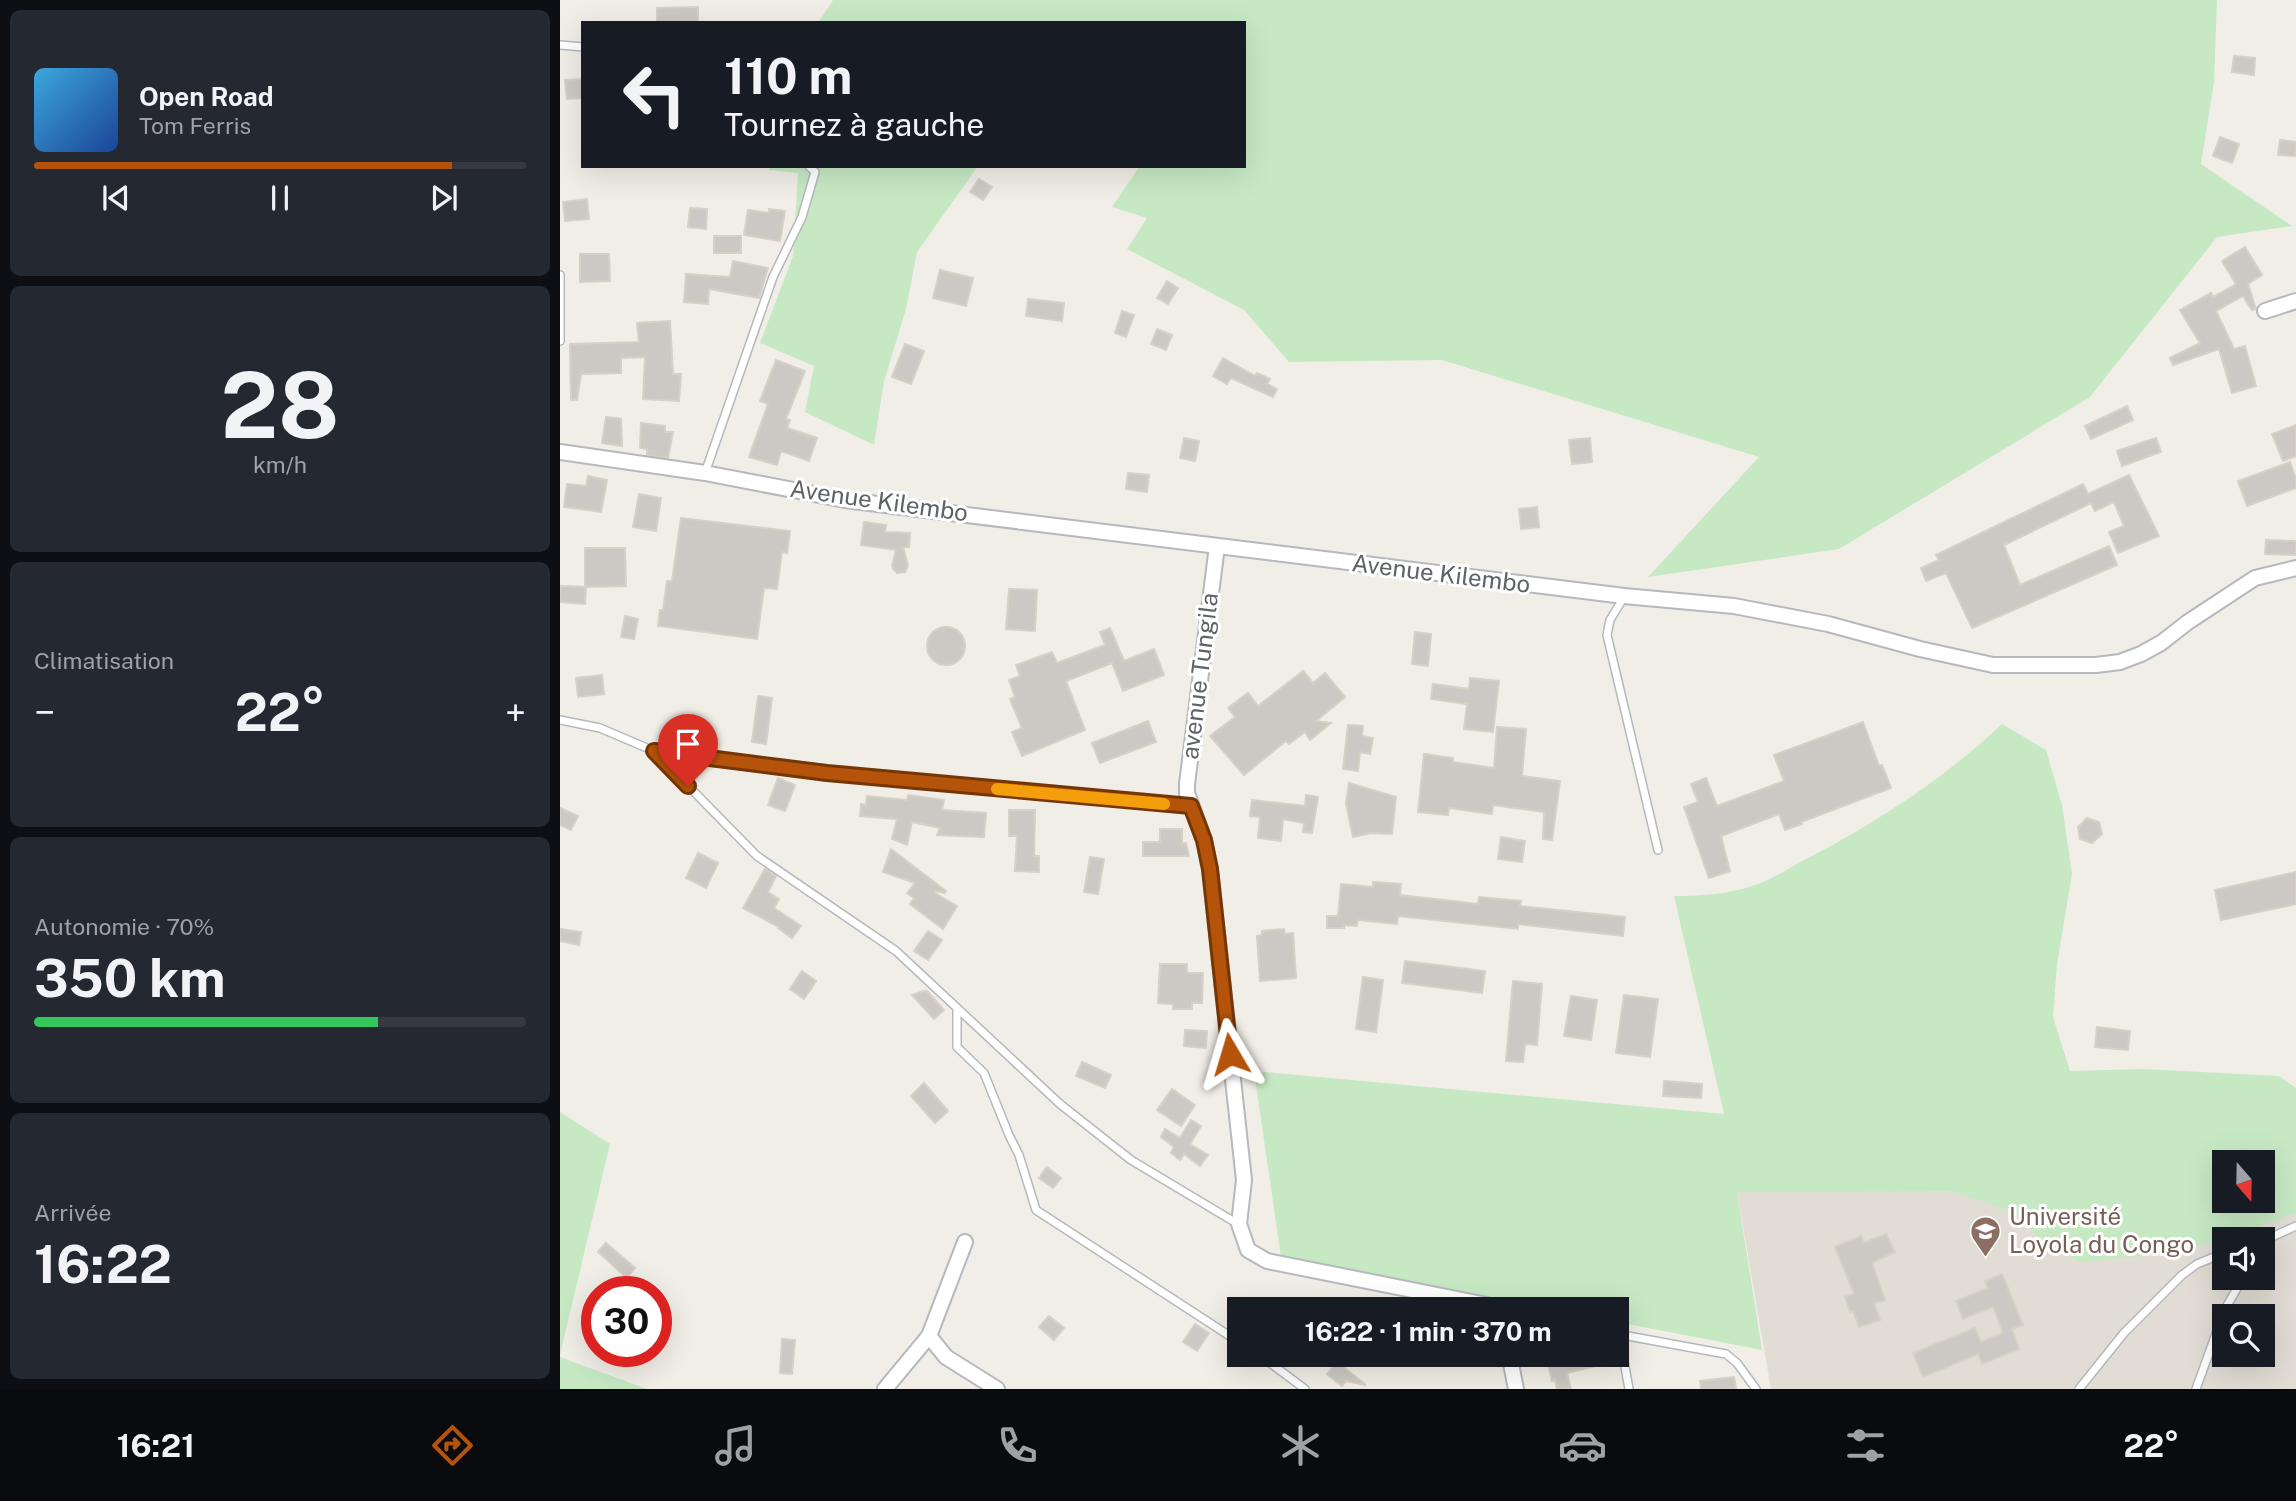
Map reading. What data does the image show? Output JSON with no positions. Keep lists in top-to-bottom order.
{
  "streets": {
    "street": ["Avenue Kilembo", "avenue Tungila"]
  },
  "crossings": [
    ["Avenue Kilembo", "avenue Tungila"]
  ],
  "places": {
    "school or university": ["Université Loyola du Congo"]
  },
  "north": "bottom",
  "page": {
    "turn": ["110 m", "Tournez à gauche"],
    "song": ["Open Road", "Tom Ferris"],
    "tile": [
      ["28", "km/h"],
      "Climatisation",
      ["Autonomie · 70%", "350 km"],
      ["Arrivée", "16:22"]
    ],
    "heat": ["−", "22°", "+"],
    "limit": "30",
    "trip": "16:22 · 1 min · 370 m",
    "tabs": ["16:21", "22°"]
  }
}
